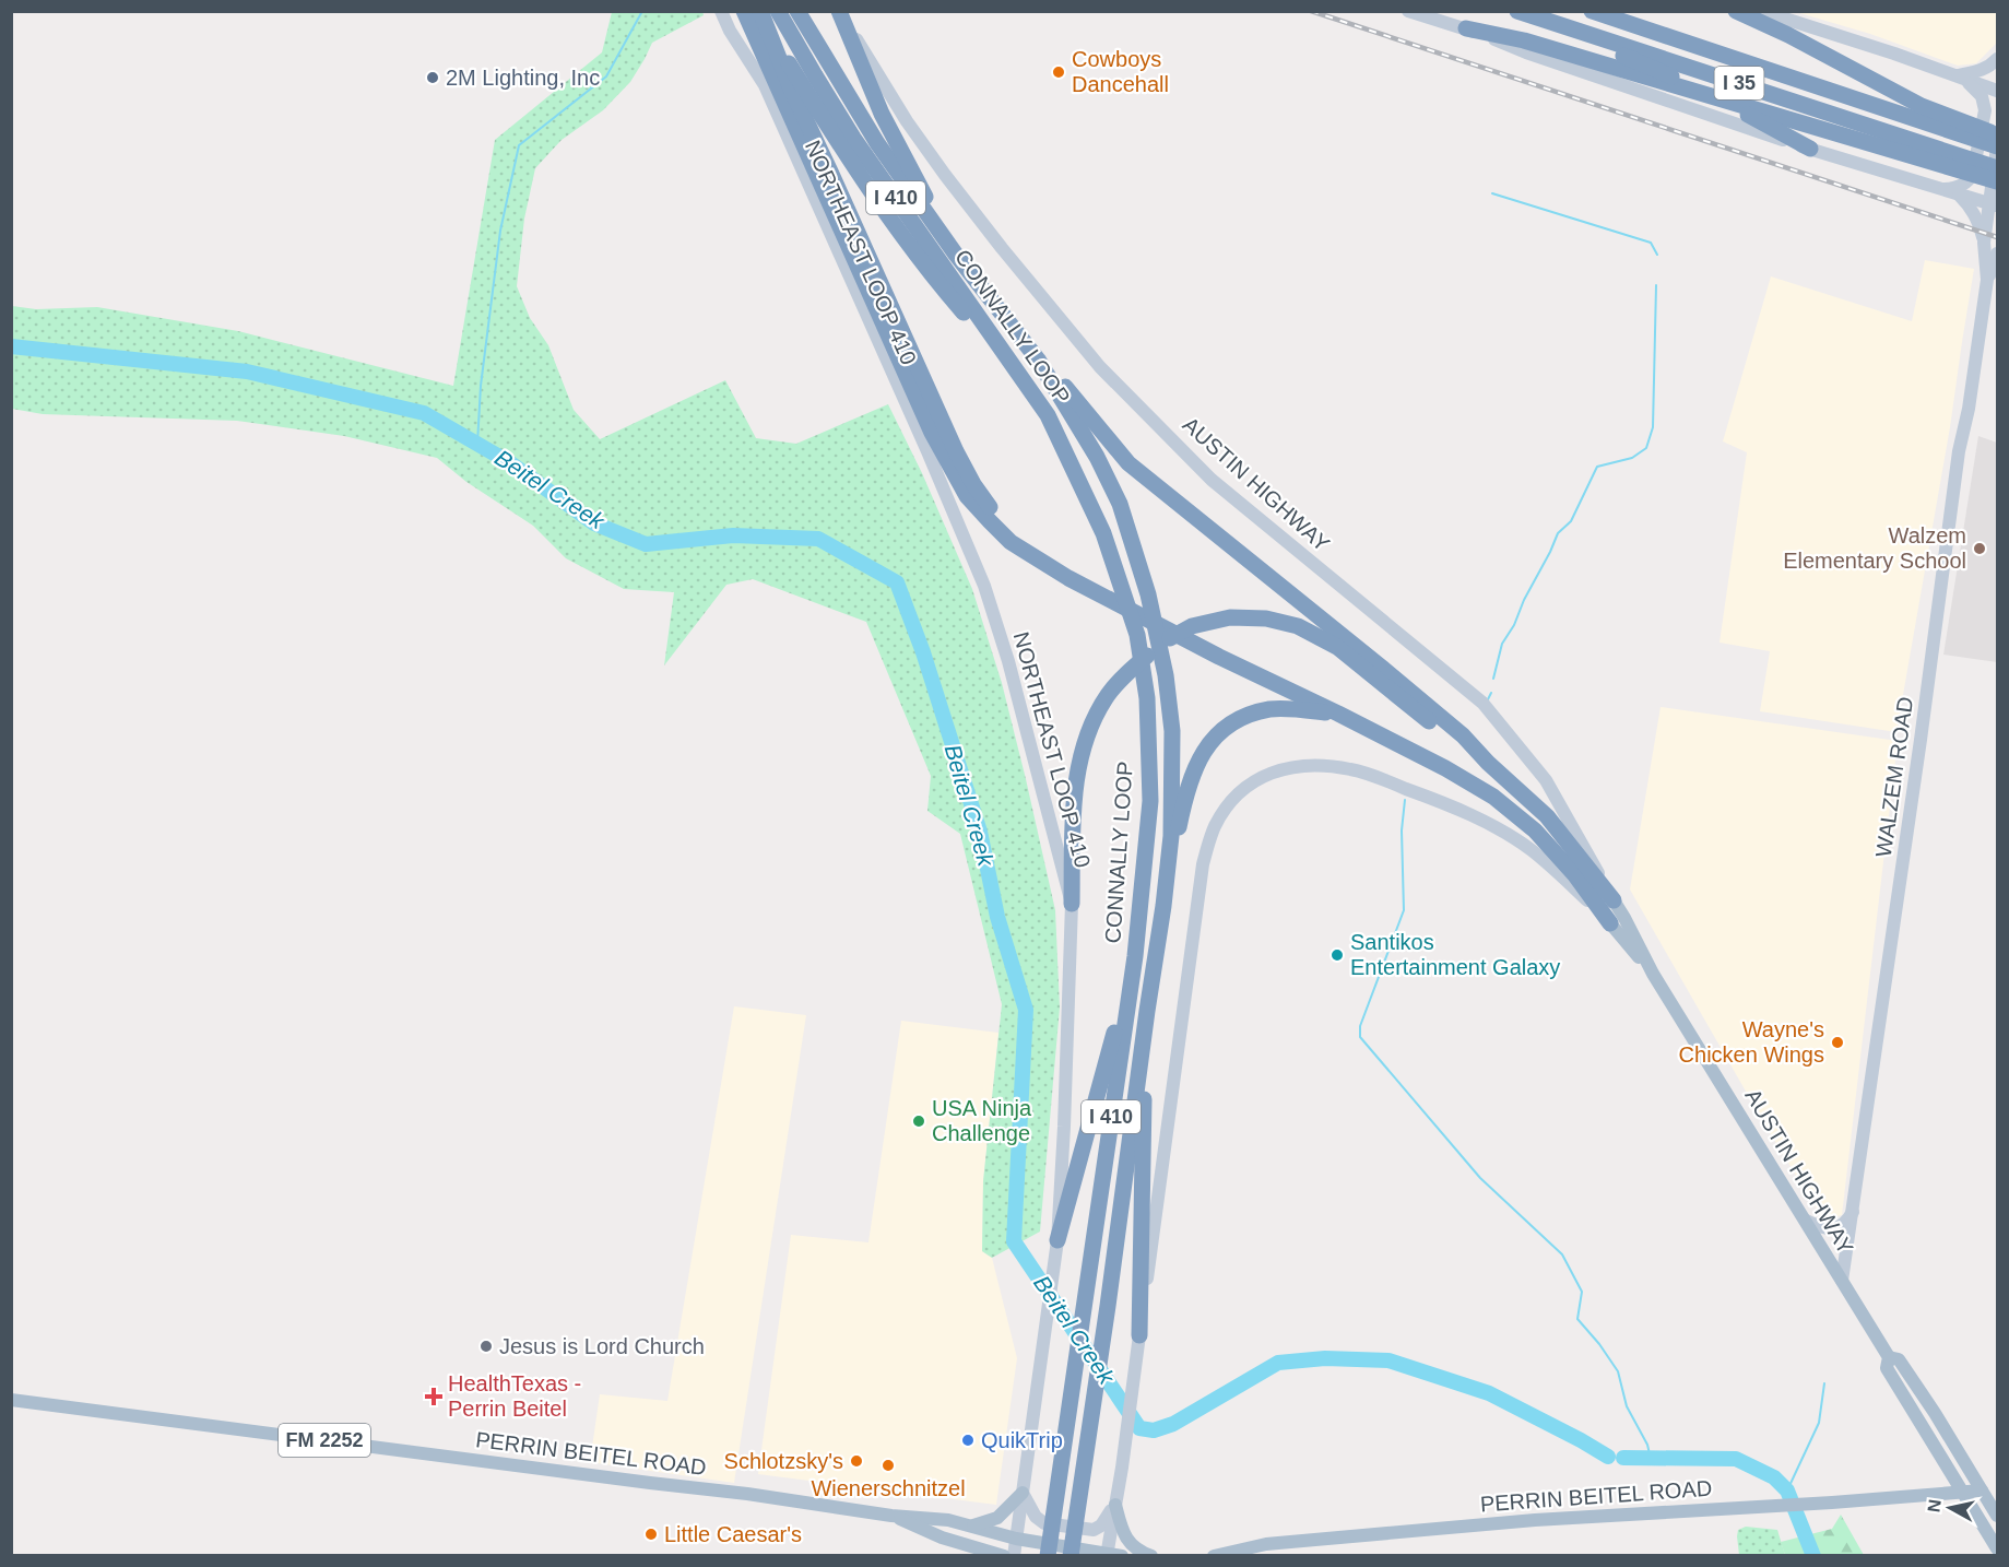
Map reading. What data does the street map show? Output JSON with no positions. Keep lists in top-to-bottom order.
{
  "streets": {
    "highway": ["I 35", "I 410", "CONNALLY LOOP"],
    "main road": [
      "NORTHEAST LOOP 410",
      "AUSTIN HIGHWAY",
      "WALZEM ROAD",
      "FM 2252",
      "PERRIN BEITEL ROAD"
    ]
  },
  "crossings": [
    ["I 35", "WALZEM ROAD"],
    ["I 410", "CONNALLY LOOP"],
    ["NORTHEAST LOOP 410", "PERRIN BEITEL ROAD"],
    ["AUSTIN HIGHWAY", "WALZEM ROAD"],
    ["AUSTIN HIGHWAY", "PERRIN BEITEL ROAD"]
  ],
  "water": ["Beitel Creek"],
  "places": {
    "other": [
      "Cowboys Dancehall",
      "2M Lighting, Inc",
      "Walzem Elementary School",
      "Santikos Entertainment Galaxy",
      "Wayne's Chicken Wings",
      "USA Ninja Challenge",
      "Jesus is Lord Church",
      "QuikTrip",
      "Schlotzsky's",
      "Wienerschnitzel",
      "Little Caesar's"
    ],
    "health": ["HealthTexas - Perrin Beitel"]
  },
  "north": "left"
}
